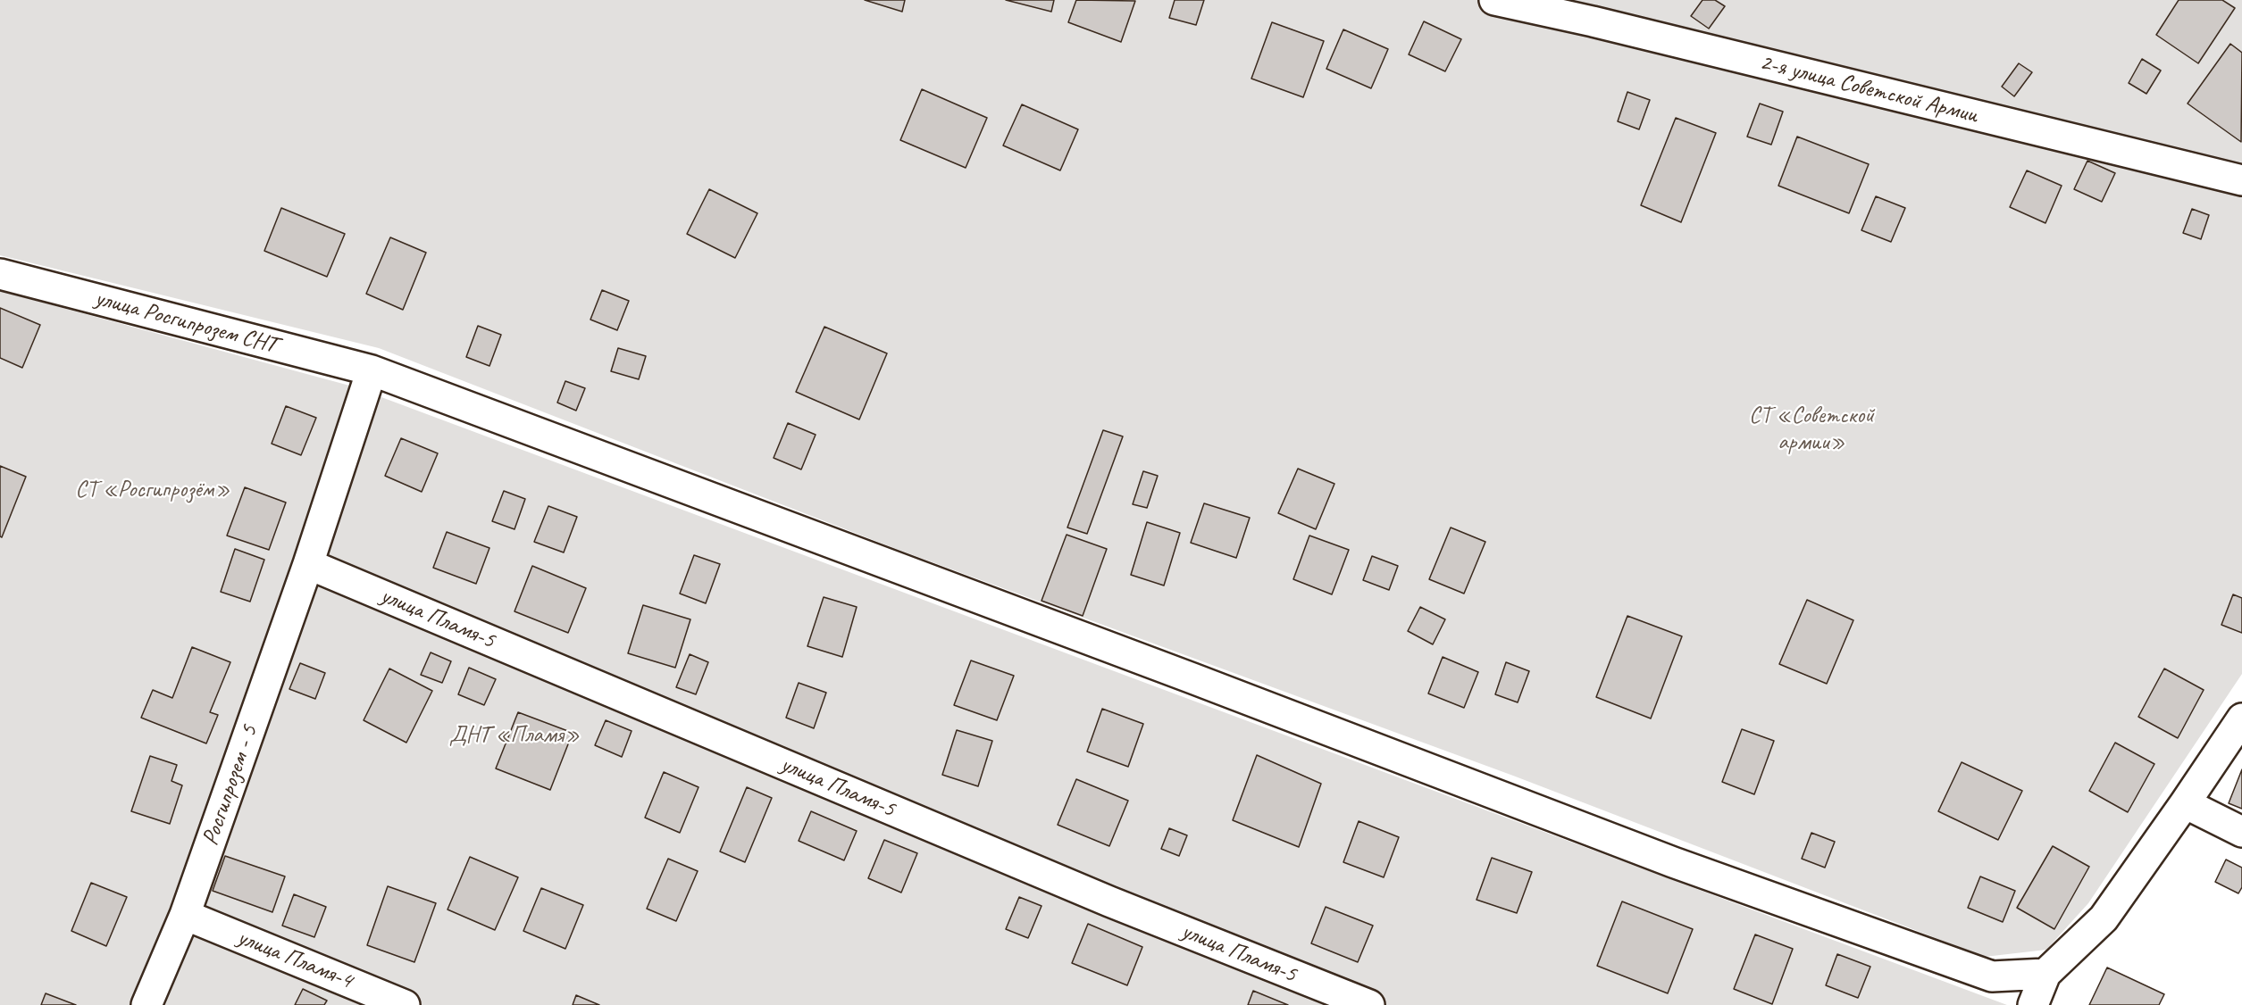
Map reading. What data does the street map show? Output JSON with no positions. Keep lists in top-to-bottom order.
{
  "streets": {
    "street": [
      "2-я улица Советской Армии",
      "улица Росгипрозем СНТ",
      "улица Пламя-5",
      "Росгипрозем - 5",
      "улица Пламя-4"
    ]
  },
  "crossings": [
    ["улица Росгипрозем СНТ", "Росгипрозем - 5"],
    ["улица Пламя-5", "Росгипрозем - 5"],
    ["Росгипрозем - 5", "улица Пламя-4"]
  ],
  "parks": ["СТ «Советской армии»", "СТ «Росгипрозём»", "ДНТ «Пламя»"]
}
